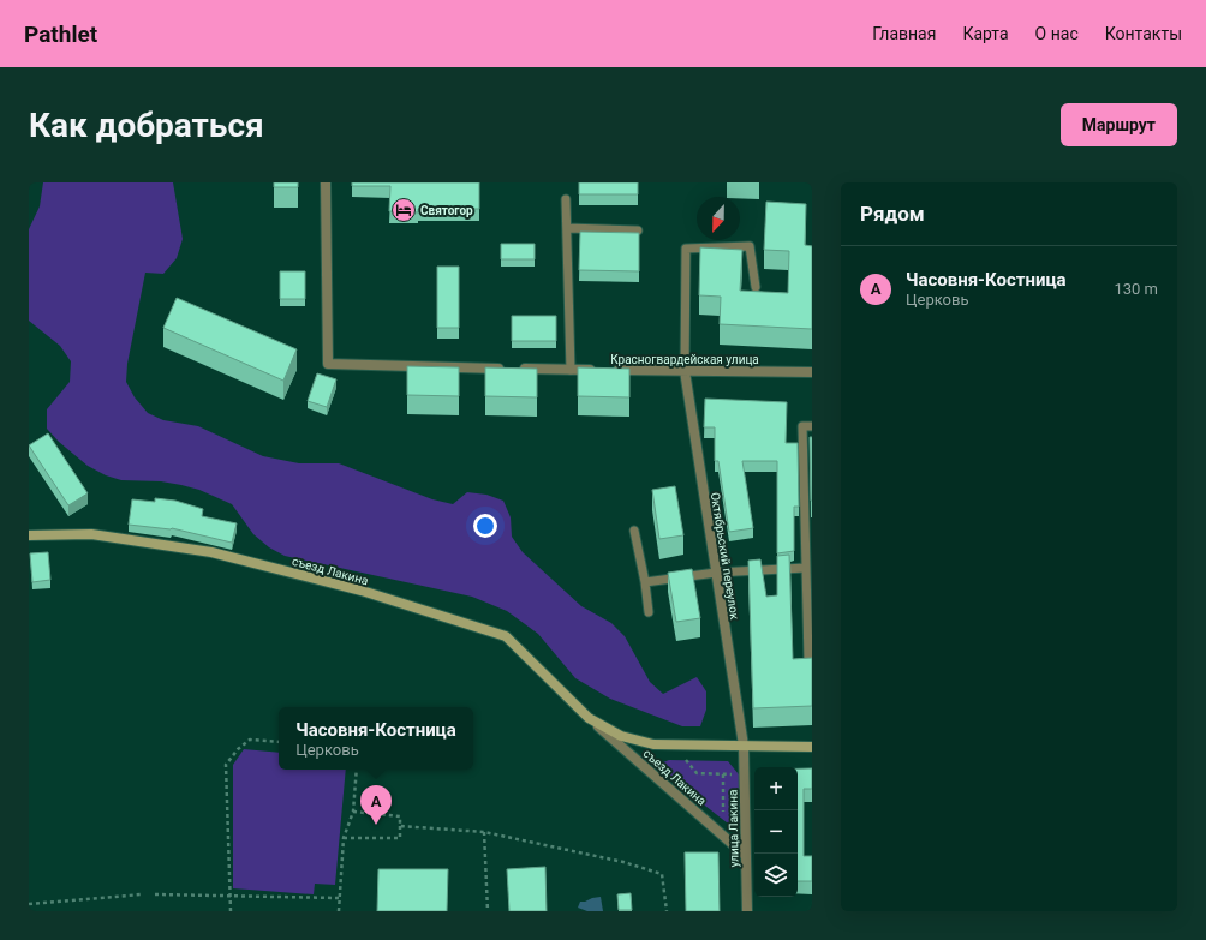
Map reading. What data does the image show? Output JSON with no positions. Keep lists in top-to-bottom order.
{
  "streets": {
    "street": [
      "Красногвардейская улица",
      "Октябрьский переулок",
      "съезд Лакина",
      "улица Лакина"
    ]
  },
  "crossings": [
    ["Красногвардейская улица", "Октябрьский переулок"],
    ["Октябрьский переулок", "съезд Лакина"],
    ["Октябрьский переулок", "улица Лакина"],
    ["съезд Лакина", "улица Лакина"]
  ],
  "places": {
    "hotel": ["Святогор"]
  },
  "north": "bottom",
  "page": {
    "header": "Pathlet",
    "nav": [
      "Главная",
      "Карта",
      "О нас",
      "Контакты"
    ],
    "buttons": "Маршрут",
    "title": "Как добраться",
    "heading": "Рядом",
    "list": [
      {
        "mark": "A",
        "name": "Часовня-Костница",
        "note": "Церковь",
        "value": "130 m"
      }
    ],
    "popup": ["Часовня-Костница", "Церковь"],
    "map_buttons": ["+", "−"],
    "pins": "A"
  }
}
